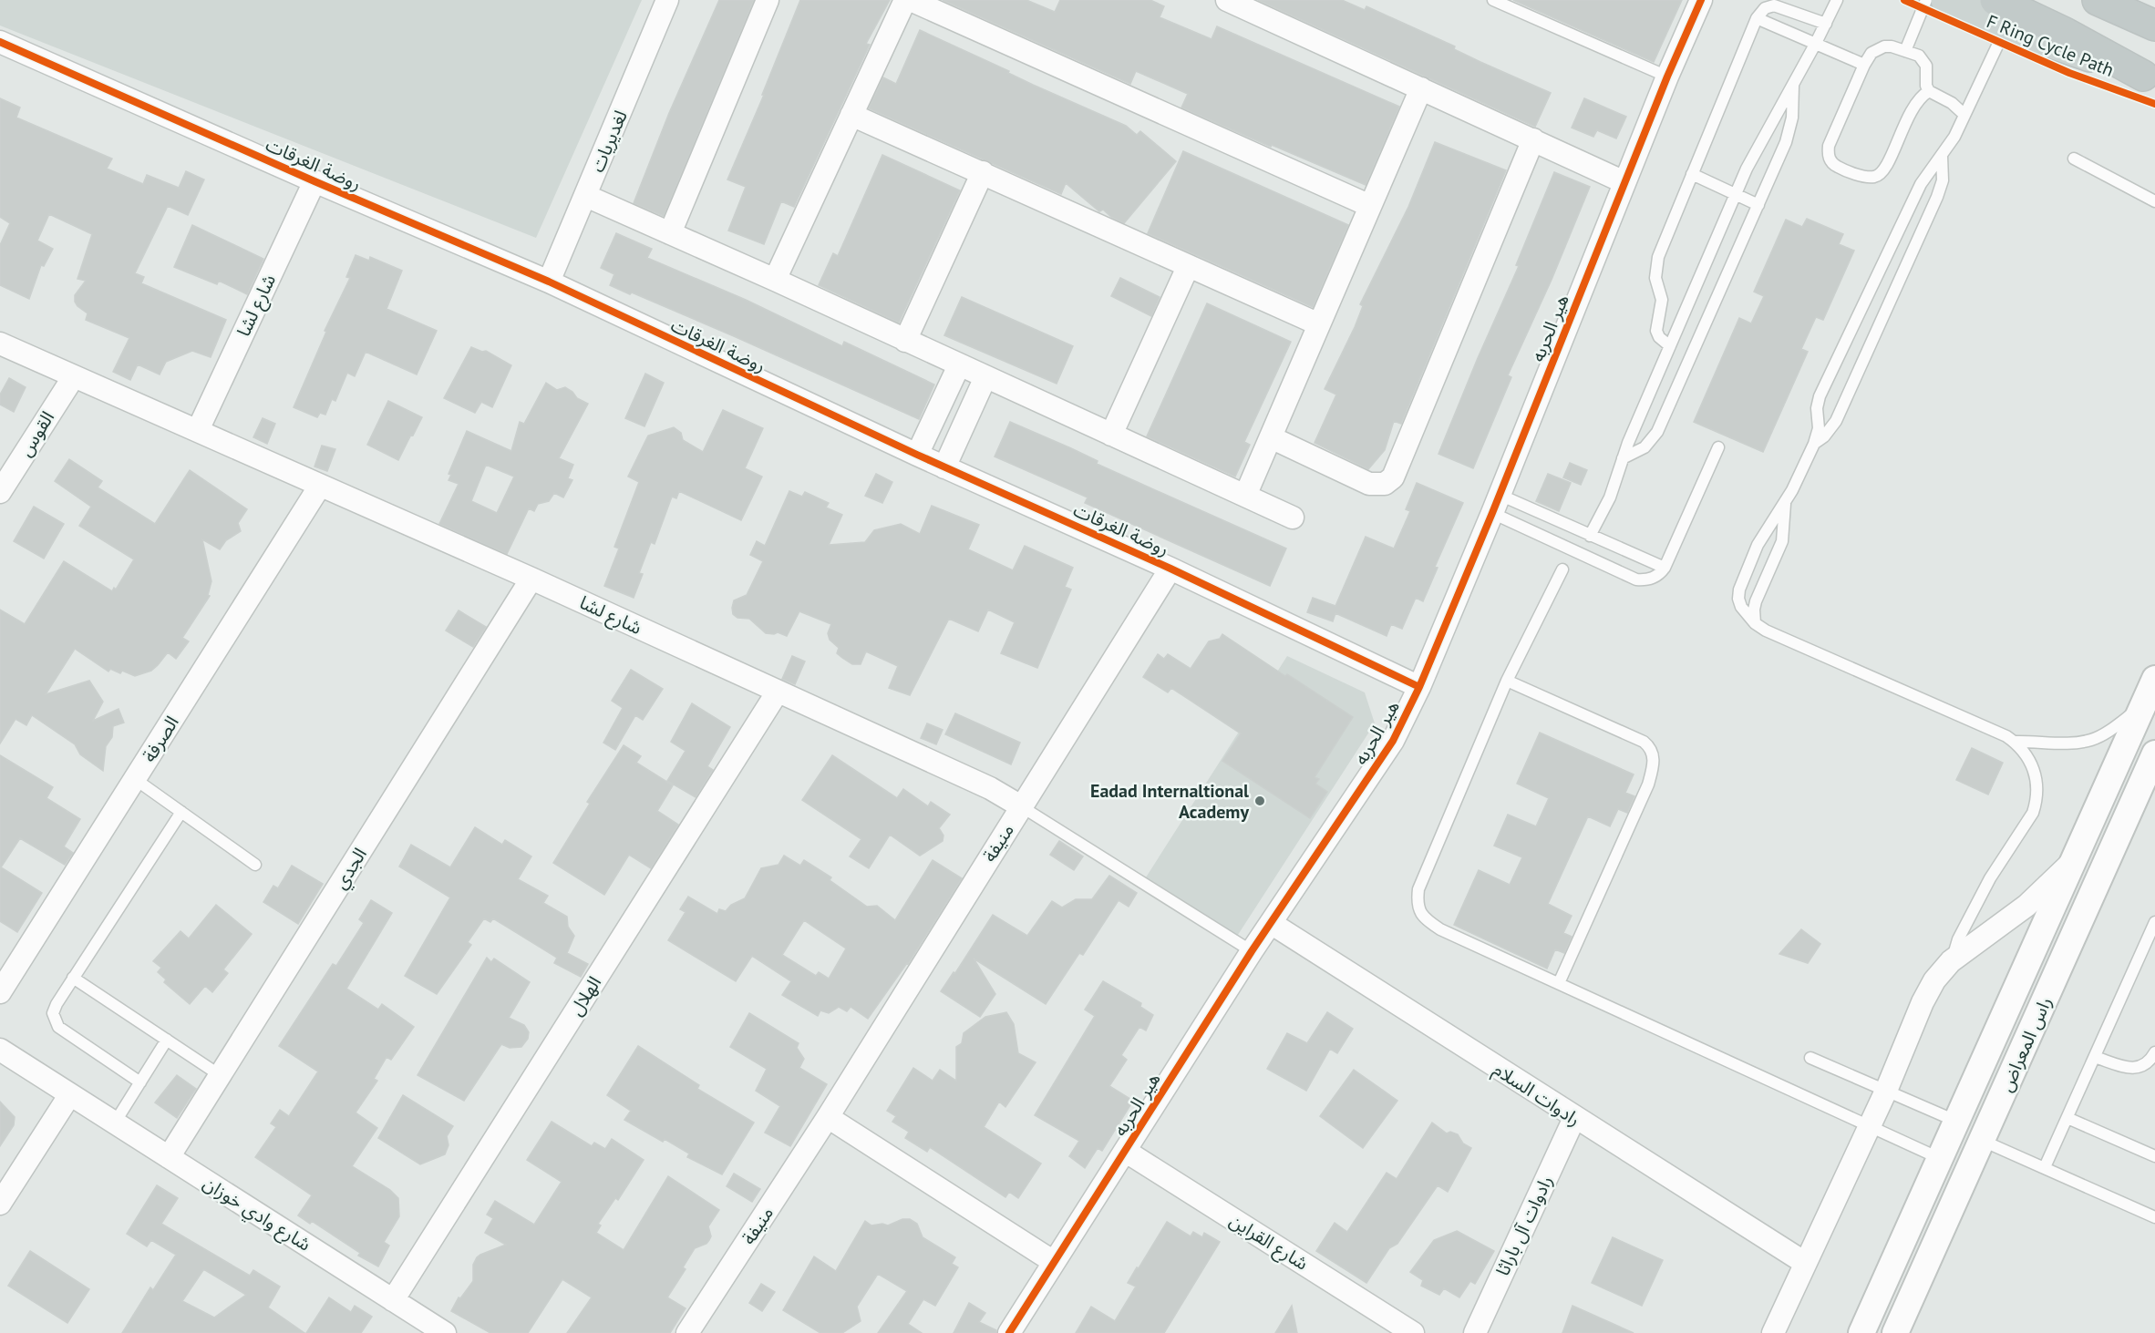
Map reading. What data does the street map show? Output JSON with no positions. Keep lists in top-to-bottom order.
{
  "streets": {
    "street": [
      "لغديريات",
      "روضة الغرقات",
      "شارع لشا",
      "هير الحربه",
      "القوس",
      "الصرفة",
      "منيفة",
      "الجدي",
      "الهلال",
      "راس المعراض",
      "رادوات السلام",
      "شارع وادي خوزان",
      "رادوات آل باراثا",
      "شارع القراين"
    ],
    "cycle path": ["F Ring Cycle Path"]
  },
  "crossings": [
    ["لغديريات", "روضة الغرقات"],
    ["روضة الغرقات", "شارع لشا"],
    ["روضة الغرقات", "هير الحربه"],
    ["روضة الغرقات", "منيفة"],
    ["شارع لشا", "القوس"],
    ["شارع لشا", "الصرفة"],
    ["شارع لشا", "منيفة"],
    ["شارع لشا", "الجدي"],
    ["شارع لشا", "الهلال"],
    ["هير الحربه", "رادوات السلام"],
    ["هير الحربه", "شارع القراين"],
    ["الجدي", "شارع وادي خوزان"],
    ["الهلال", "شارع وادي خوزان"],
    ["راس المعراض", "رادوات السلام"],
    ["رادوات السلام", "رادوات آل باراثا"]
  ],
  "places": ["Eadad Internaltional Academy"]
}
